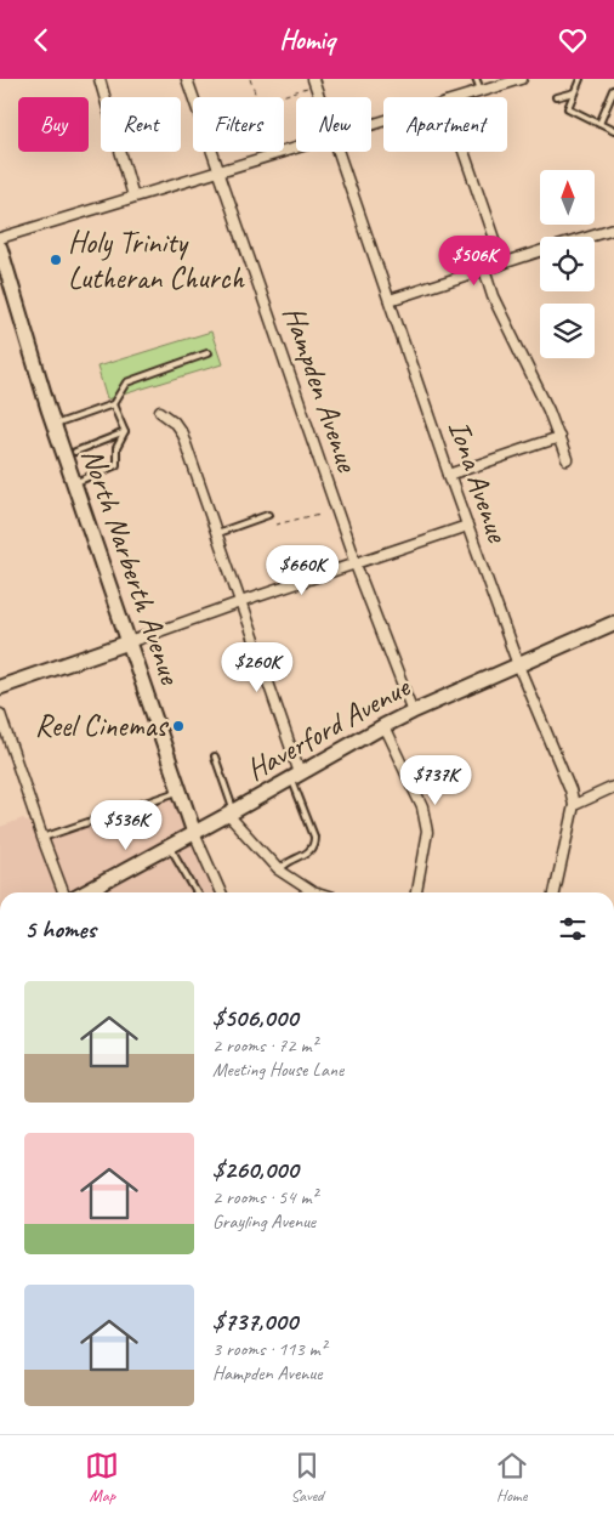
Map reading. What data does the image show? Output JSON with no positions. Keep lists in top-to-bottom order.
{
  "streets": {
    "street": [
      "Hampden Avenue",
      "Iona Avenue",
      "North Narberth Avenue",
      "Haverford Avenue"
    ]
  },
  "crossings": [
    ["Hampden Avenue", "Haverford Avenue"],
    ["Iona Avenue", "Haverford Avenue"],
    ["North Narberth Avenue", "Haverford Avenue"]
  ],
  "places": ["Holy Trinity Lutheran Church", "Reel Cinemas"],
  "north": "top",
  "page": {
    "header": "Homiq",
    "chip": [
      "Buy",
      "Rent",
      "Filters",
      "New",
      "Apartment"
    ],
    "price": [
      "$506K",
      "$660K",
      "$260K",
      "$737K",
      "$536K"
    ],
    "heading": "5 homes",
    "list": [
      {
        "name": "$506,000",
        "note": "2 rooms · 72 m² · Meeting House Lane"
      },
      {
        "name": "$260,000",
        "note": "2 rooms · 54 m² · Grayling Avenue"
      },
      {
        "name": "$737,000",
        "note": "3 rooms · 113 m² · Hampden Avenue"
      }
    ],
    "tabs": ["Map", "Saved", "Home"]
  }
}
